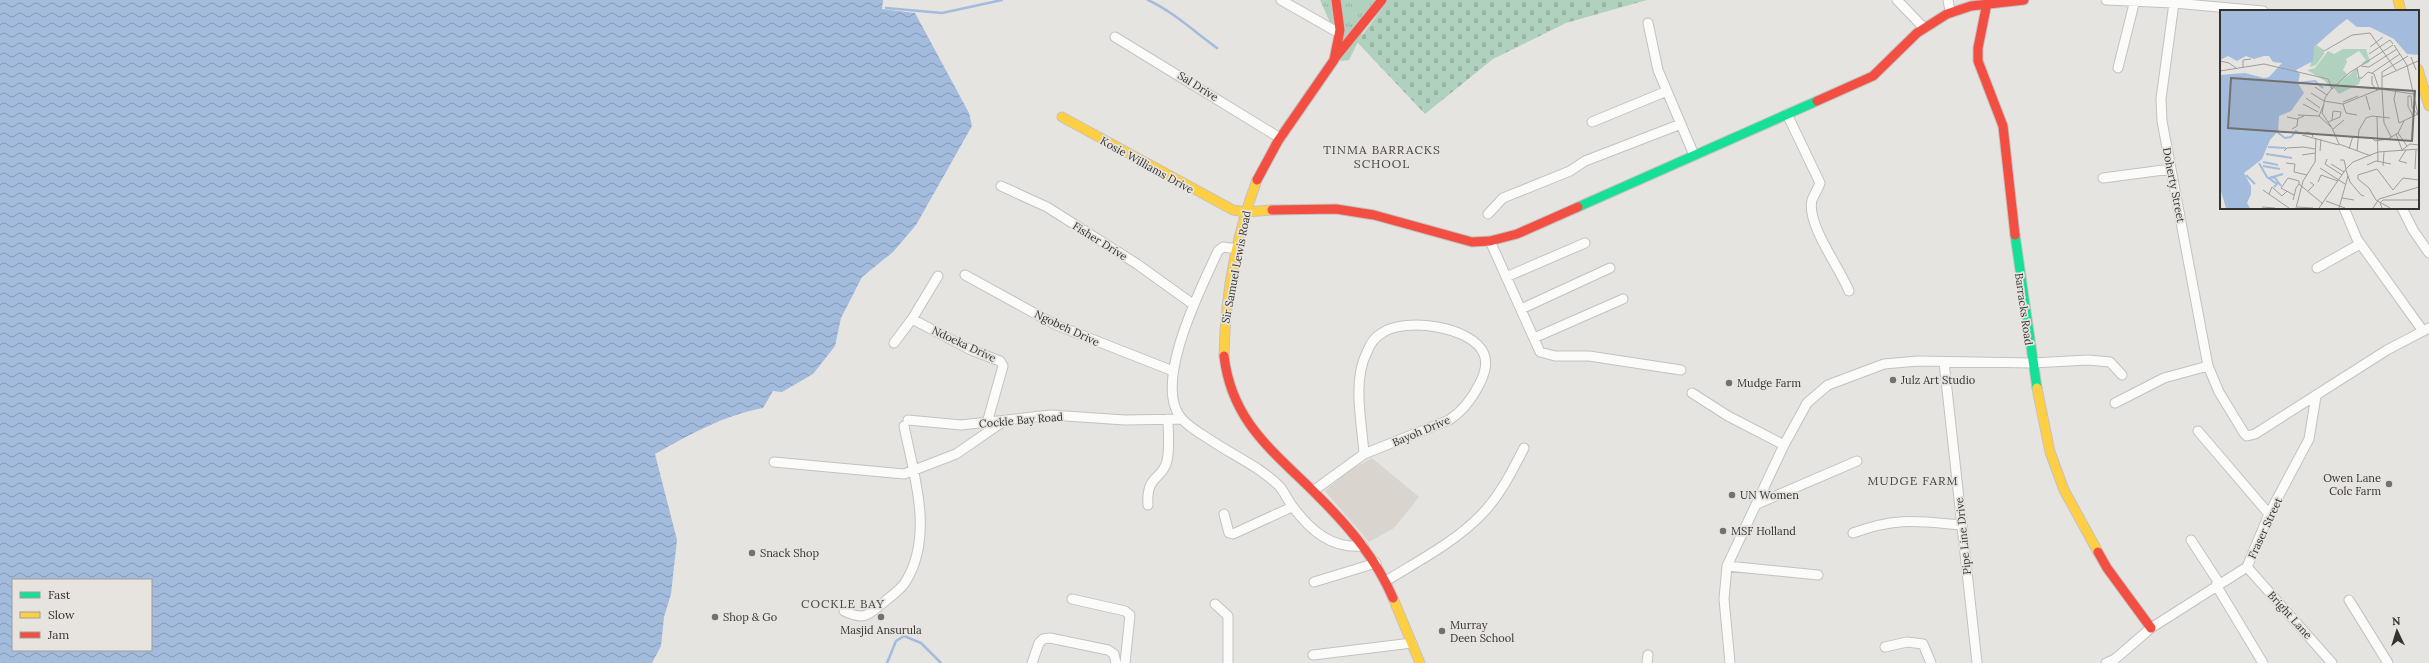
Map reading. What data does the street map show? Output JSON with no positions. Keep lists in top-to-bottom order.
{
  "streets": {
    "street": [
      "Sal Drive",
      "Kosie Williams Drive",
      "Doherty Street",
      "Fisher Drive",
      "Sir Samuel Lewis Road",
      "Barracks Road",
      "Ngobeh Drive",
      "Ndoeka Drive",
      "Cockle Bay Road",
      "Bayoh Drive",
      "Fraser Street",
      "Pipe Line Drive",
      "Bright Lane"
    ]
  },
  "crossings": [
    ["Sal Drive", "Sir Samuel Lewis Road"],
    ["Kosie Williams Drive", "Sir Samuel Lewis Road"],
    ["Doherty Street", "Fraser Street"],
    ["Sir Samuel Lewis Road", "Bayoh Drive"],
    ["Barracks Road", "Fraser Street"],
    ["Ndoeka Drive", "Cockle Bay Road"],
    ["Fraser Street", "Bright Lane"]
  ],
  "districts": ["TINMA BARRACKS SCHOOL", "MUDGE FARM", "COCKLE BAY"],
  "places": [
    "Julz Art Studio",
    "Mudge Farm",
    "Owen Lane Colc Farm",
    "UN Women",
    "MSF Holland",
    "Snack Shop",
    "Shop & Go",
    "Masjid Ansurula",
    "Murray Deen School"
  ],
  "legend": ["Fast", "Slow", "Jam"],
  "north": "top"
}
